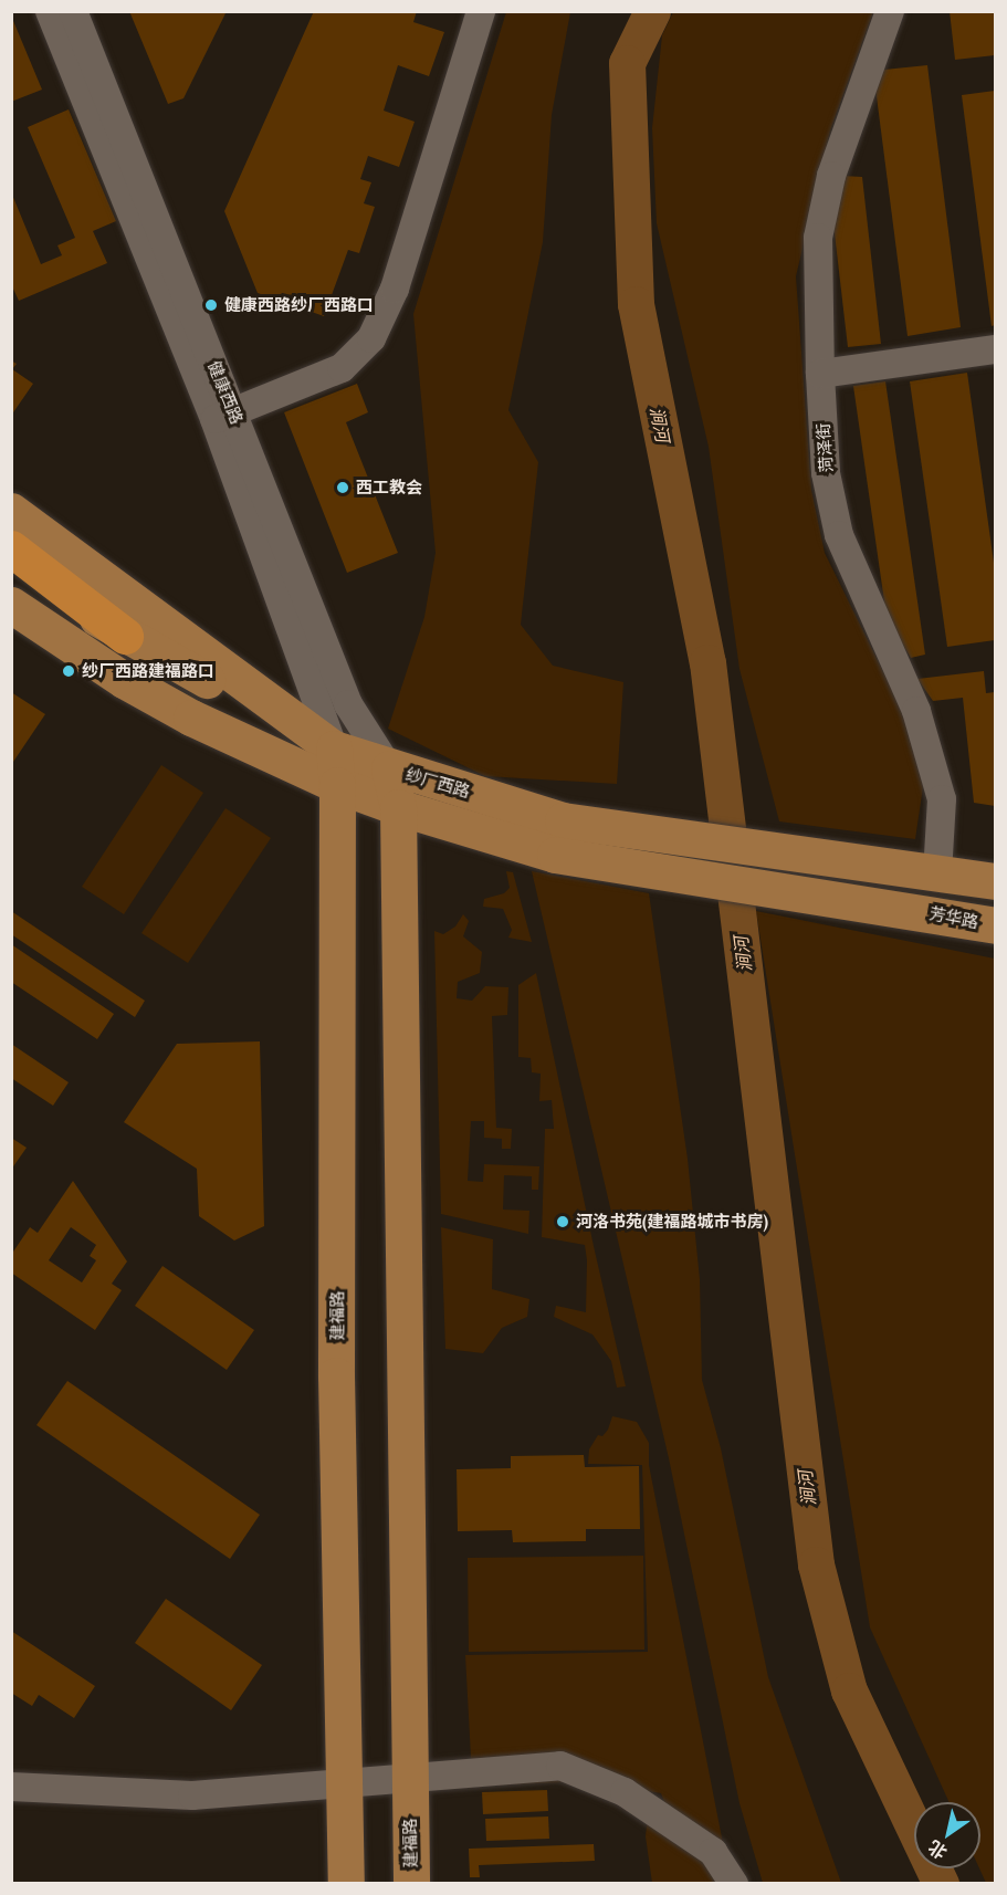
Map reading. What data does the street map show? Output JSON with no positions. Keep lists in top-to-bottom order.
{
  "streets": {
    "main road": ["纱厂西路", "芳华路", "建福路"],
    "street": ["健康西路", "菏泽街"]
  },
  "crossings": [
    ["健康西路", "纱厂西路"],
    ["健康西路", "建福路"],
    ["菏泽街", "纱厂西路"],
    ["纱厂西路", "芳华路"],
    ["纱厂西路", "建福路"]
  ],
  "water": ["涧河"],
  "places": [
    "健康西路纱厂西路口",
    "西工教会",
    "纱厂西路建福路口",
    "河洛书苑(建福路城市书房)"
  ],
  "north": "bottom left"
}
